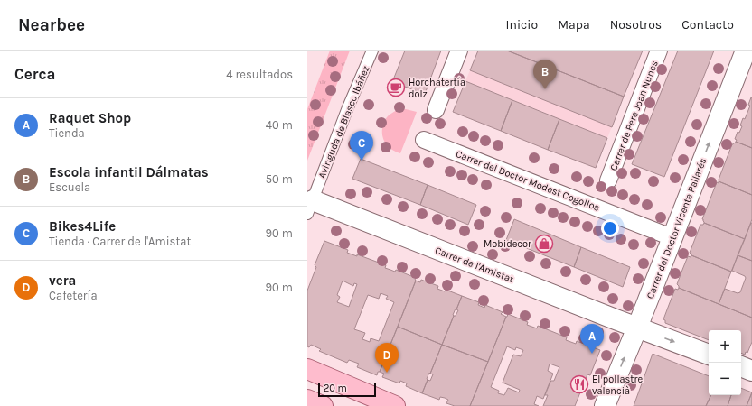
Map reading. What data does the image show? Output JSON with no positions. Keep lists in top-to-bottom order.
{
  "streets": {
    "street": [
      "Carrer de Pere Joan Nunes",
      "Carrer del Doctor Modest Cogollos",
      "Carrer del Doctor Vicente Pallarés",
      "Carrer de l'Amistat"
    ],
    "lane": ["Avinguda de Blasco Ibáñez"]
  },
  "crossings": [
    ["Avinguda de Blasco Ibáñez", "Carrer de l'Amistat"],
    ["Carrer del Doctor Modest Cogollos", "Carrer del Doctor Vicente Pallarés"],
    ["Carrer del Doctor Vicente Pallarés", "Carrer de l'Amistat"]
  ],
  "one_way": ["Carrer del Doctor Vicente Pallarés"],
  "places": {
    "cafe": ["Horchatertía dolz"],
    "shop": ["Mobidecor"],
    "restaurant": ["El pollastre valencià"]
  },
  "scale_bar": "20 m",
  "page": {
    "header": "Nearbee",
    "nav": [
      "Inicio",
      "Mapa",
      "Nosotros",
      "Contacto"
    ],
    "heading": ["Cerca", "4 resultados"],
    "pins": [
      "B",
      "C",
      "A",
      "D"
    ],
    "list": [
      {
        "mark": "A",
        "name": "Raquet Shop",
        "note": "Tienda",
        "value": "40 m"
      },
      {
        "mark": "B",
        "name": "Escola infantil Dálmatas",
        "note": "Escuela",
        "value": "50 m"
      },
      {
        "mark": "C",
        "name": "Bikes4Life",
        "note": "Tienda · Carrer de l'Amistat",
        "value": "90 m"
      },
      {
        "mark": "D",
        "name": "vera",
        "note": "Cafetería",
        "value": "90 m"
      }
    ],
    "map_buttons": ["+", "−"],
    "scale": "20 m"
  }
}
